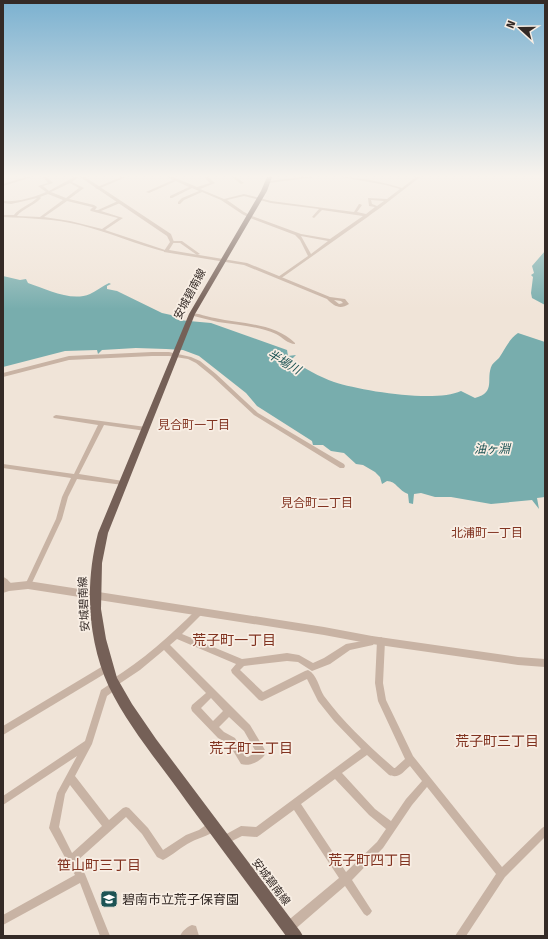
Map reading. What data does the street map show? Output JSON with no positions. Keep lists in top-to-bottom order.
{
  "streets": {
    "main road": ["安城碧南線"]
  },
  "districts": [
    "見合町一丁目",
    "見合町二丁目",
    "北浦町一丁目",
    "荒子町一丁目",
    "荒子町三丁目",
    "荒子町二丁目",
    "荒子町四丁目",
    "笹山町三丁目"
  ],
  "water": ["半場川", "油ヶ淵"],
  "places": {
    "school or university": ["碧南市立荒子保育園"]
  },
  "north": "left"
}
